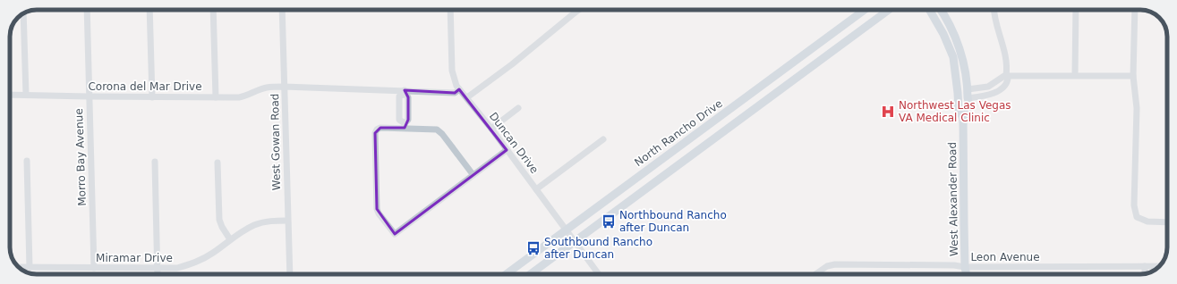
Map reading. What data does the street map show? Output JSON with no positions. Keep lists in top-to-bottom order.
{
  "streets": {
    "main road": ["North Rancho Drive", "West Alexander Road"],
    "street": [
      "Corona del Mar Drive",
      "West Gowan Road",
      "Duncan Drive",
      "Morro Bay Avenue",
      "Leon Avenue",
      "Miramar Drive"
    ]
  },
  "crossings": [
    ["Corona del Mar Drive", "West Gowan Road"],
    ["Corona del Mar Drive", "Duncan Drive"],
    ["Corona del Mar Drive", "Morro Bay Avenue"],
    ["North Rancho Drive", "Duncan Drive"],
    ["West Gowan Road", "Miramar Drive"],
    ["Morro Bay Avenue", "Miramar Drive"],
    ["West Alexander Road", "Leon Avenue"]
  ],
  "places": {
    "hospital": ["Northwest Las Vegas VA Medical Clinic"],
    "bus stop": ["Northbound Rancho after Duncan", "Southbound Rancho after Duncan"]
  }
}
